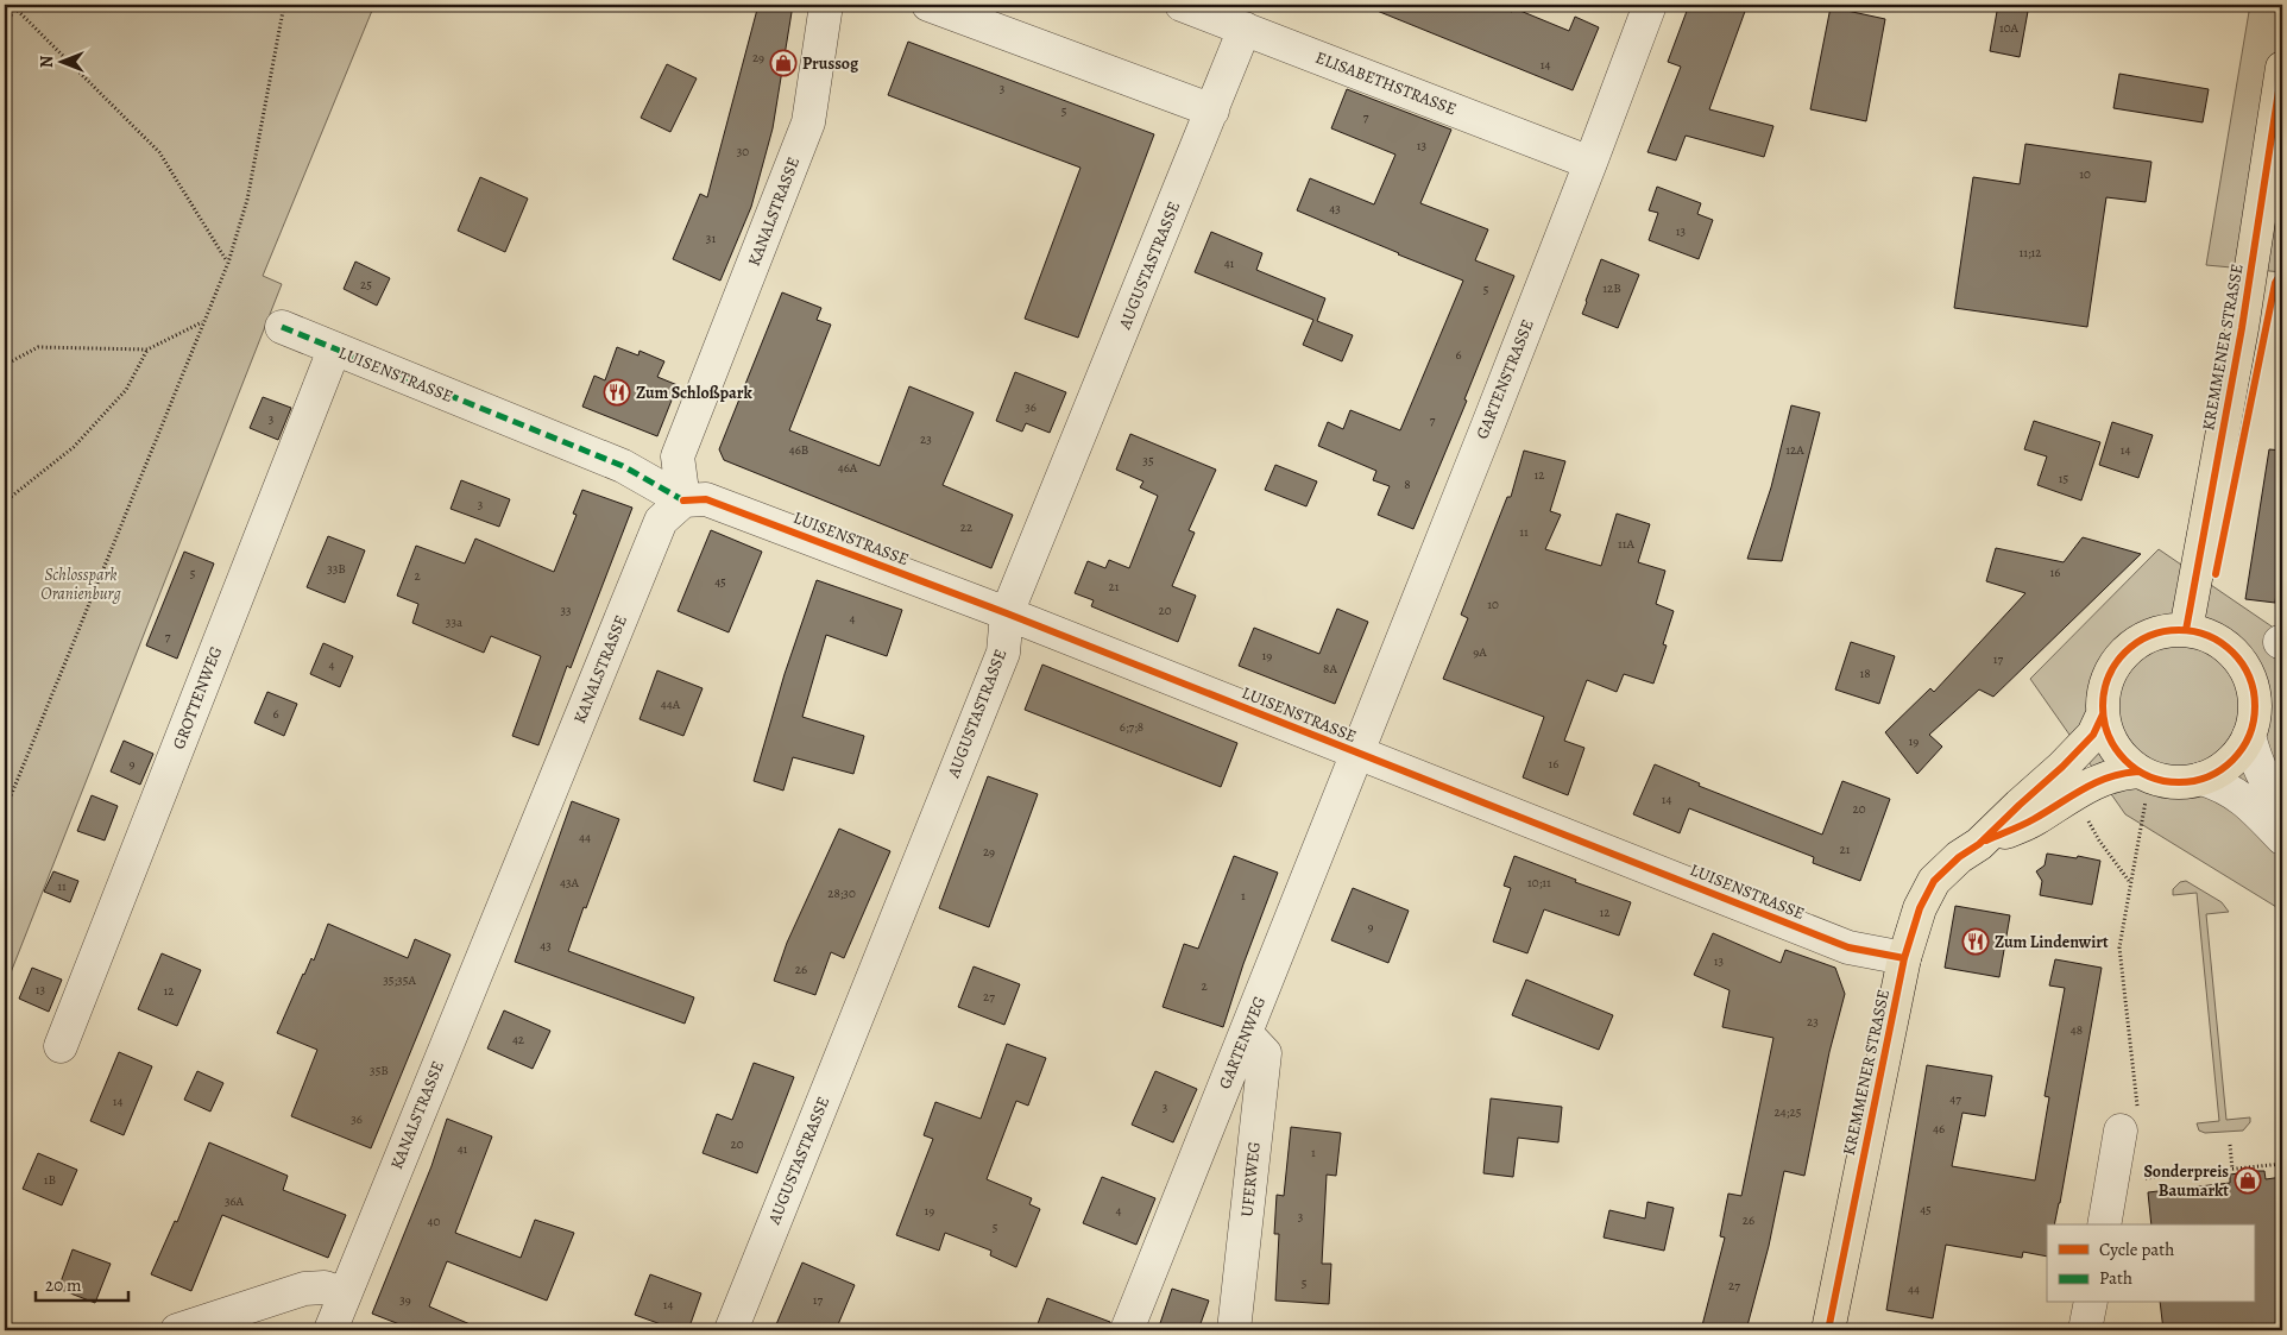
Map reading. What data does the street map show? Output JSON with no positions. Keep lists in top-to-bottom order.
{
  "streets": {
    "main road": ["KREMMENER STRASSE"],
    "street": [
      "ELISABETHSTRASSE",
      "KANALSTRASSE",
      "AUGUSTASTRASSE",
      "LUISENSTRASSE",
      "GARTENSTRASSE",
      "GROTTENWEG",
      "GARTENWEG",
      "UFERWEG"
    ]
  },
  "crossings": [
    ["ELISABETHSTRASSE", "AUGUSTASTRASSE"],
    ["ELISABETHSTRASSE", "GARTENSTRASSE"],
    ["KANALSTRASSE", "LUISENSTRASSE"],
    ["AUGUSTASTRASSE", "LUISENSTRASSE"],
    ["KREMMENER STRASSE", "LUISENSTRASSE"],
    ["LUISENSTRASSE", "GARTENSTRASSE"],
    ["LUISENSTRASSE", "GROTTENWEG"],
    ["LUISENSTRASSE", "GARTENWEG"],
    ["GARTENSTRASSE", "GARTENWEG"],
    ["GARTENWEG", "UFERWEG"]
  ],
  "parks": ["Schlosspark Oranienburg"],
  "places": {
    "shop": ["Prussog", "Sonderpreis Baumarkt"],
    "restaurant": ["Zum Schloßpark", "Zum Lindenwirt"]
  },
  "house_numbers": [
    "10A",
    "29",
    "14",
    "3",
    "5",
    "7",
    "13",
    "30",
    "10",
    "43",
    "13",
    "31",
    "11;12",
    "41",
    "25",
    "12B",
    "5",
    "6",
    "36",
    "3",
    "7",
    "23",
    "46B",
    "12A",
    "14",
    "35",
    "46A",
    "12",
    "15",
    "8",
    "3",
    "22",
    "11",
    "11A",
    "33B",
    "16",
    "5",
    "2",
    "45",
    "21",
    "10",
    "33",
    "20",
    "4",
    "33a",
    "7",
    "9A",
    "19",
    "17",
    "4",
    "8A",
    "18",
    "44A",
    "6",
    "6;7;8",
    "19",
    "9",
    "16",
    "14",
    "20",
    "44",
    "21",
    "29",
    "43A",
    "10;11",
    "11",
    "28;30",
    "1",
    "12",
    "9",
    "43",
    "13",
    "26",
    "35;35A",
    "2",
    "13",
    "12",
    "27",
    "23",
    "48",
    "42",
    "35B",
    "47",
    "14",
    "3",
    "24;25",
    "36",
    "46",
    "20",
    "41",
    "1",
    "1B",
    "36A",
    "45",
    "19",
    "4",
    "3",
    "26",
    "40",
    "5",
    "5",
    "27",
    "44",
    "39",
    "17",
    "14"
  ],
  "legend": ["Cycle path", "Path"],
  "scale_bar": "20 m",
  "north": "left"
}
